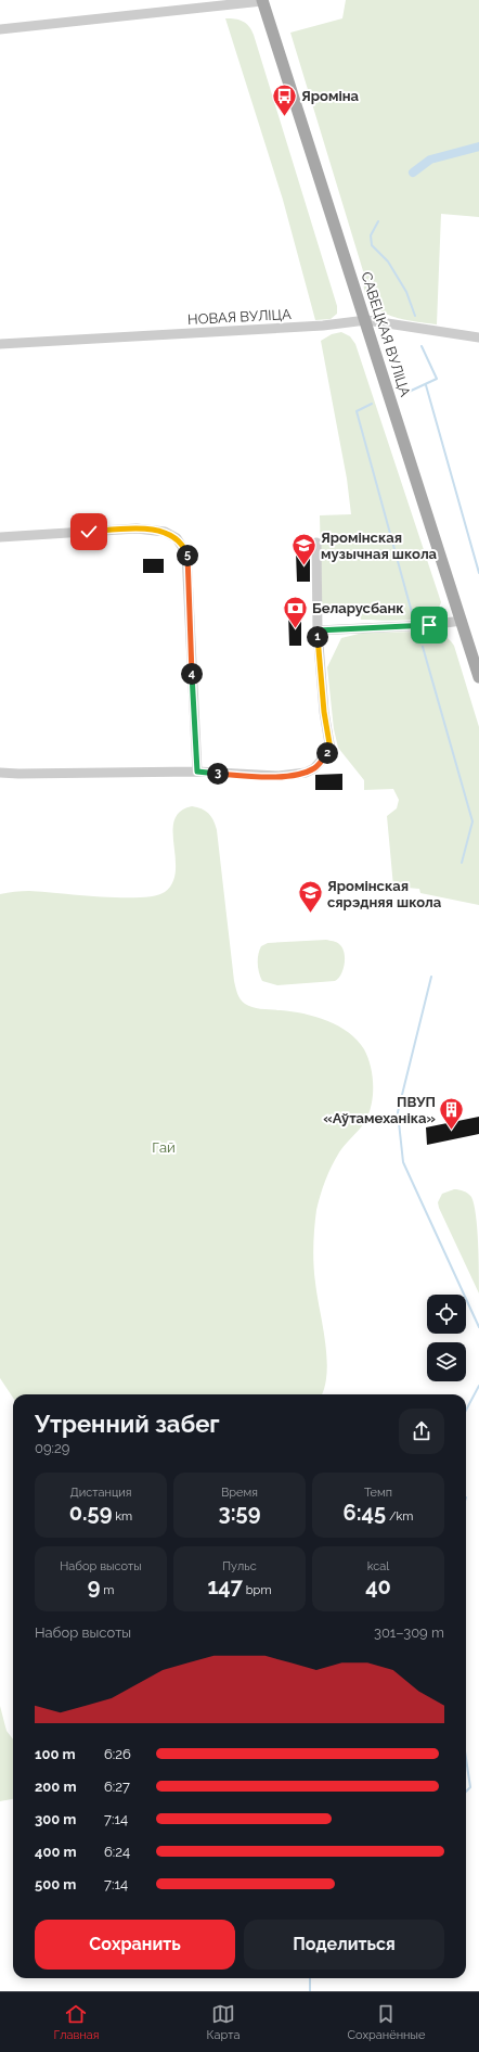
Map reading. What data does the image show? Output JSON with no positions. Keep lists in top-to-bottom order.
{
  "streets": {
    "main road": ["САВЕЦКАЯ ВУЛІЦА"],
    "street": ["НОВАЯ ВУЛІЦА"]
  },
  "crossings": [
    ["НОВАЯ ВУЛІЦА", "САВЕЦКАЯ ВУЛІЦА"]
  ],
  "parks": ["Гай"],
  "places": {
    "bus stop": ["Яроміна"],
    "school or university": ["Яромінская музычная школа", "Яромінская сярэдняя школа"],
    "bank": ["Беларусбанк"],
    "building": ["ПВУП «Аўтамеханіка»"]
  },
  "page": {
    "pins": [
      "5",
      "1",
      "4",
      "2",
      "3"
    ],
    "heading": ["Утренний забег", "09:29"],
    "stats": [
      ["Дистанция", "0.59 km"],
      ["Время", "3:59"],
      ["Темп", "6:45 /km"],
      ["Набор высоты", "9 m"],
      ["Пульс", "147 bpm"],
      ["kcal", "40"]
    ],
    "chart": ["Набор высоты", "301–309 m"],
    "list": [
      {
        "name": "100 m",
        "note": "6:26"
      },
      {
        "name": "200 m",
        "note": "6:27"
      },
      {
        "name": "300 m",
        "note": "7:14"
      },
      {
        "name": "400 m",
        "note": "6:24"
      },
      {
        "name": "500 m",
        "note": "7:14"
      }
    ],
    "buttons": ["Сохранить", "Поделиться"],
    "tabs": ["Главная", "Карта", "Сохранённые"]
  }
}
